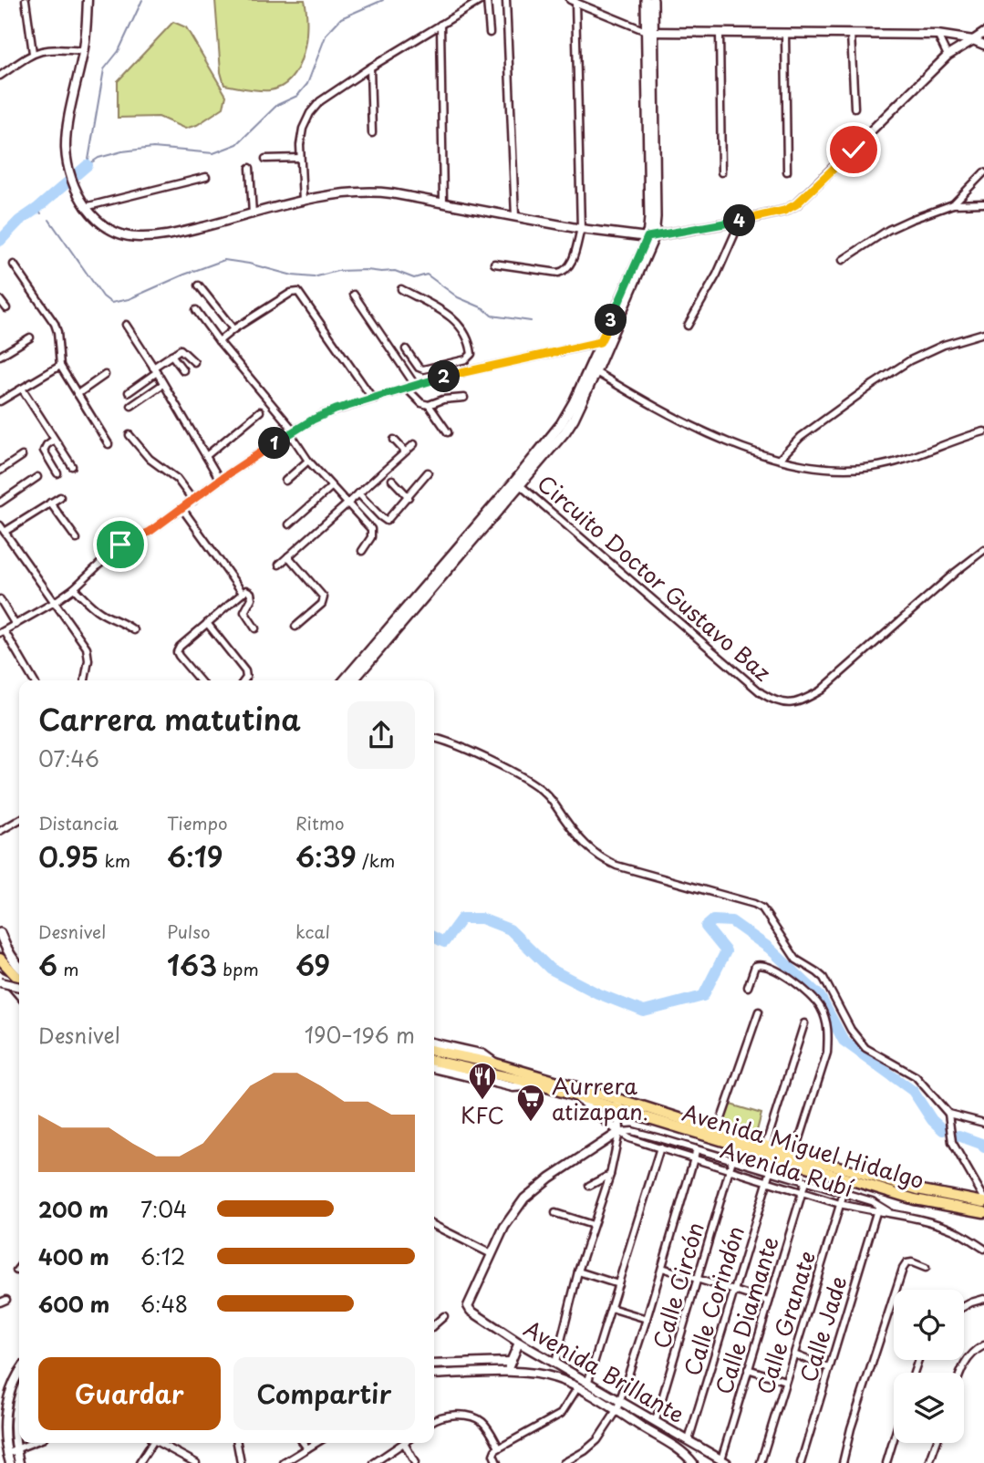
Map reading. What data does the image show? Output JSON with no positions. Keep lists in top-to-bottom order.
{
  "streets": {
    "main road": ["Avenida Miguel Hidalgo"],
    "street": [
      "Circuito Doctor Gustavo Baz",
      "Avenida Rubí",
      "Calle Circón",
      "Calle Corindón",
      "Calle Diamante",
      "Calle Granate",
      "Calle Jade",
      "Avenida Brillante"
    ]
  },
  "crossings": [
    ["Avenida Rubí", "Calle Circón"],
    ["Avenida Rubí", "Calle Corindón"],
    ["Avenida Rubí", "Calle Diamante"],
    ["Avenida Rubí", "Calle Granate"],
    ["Avenida Rubí", "Calle Jade"],
    ["Calle Circón", "Avenida Brillante"],
    ["Calle Corindón", "Avenida Brillante"],
    ["Calle Diamante", "Avenida Brillante"]
  ],
  "places": {
    "restaurant": ["KFC"],
    "supermarket": ["Aurrera atizapan."]
  },
  "page": {
    "pins": [
      "4",
      "3",
      "2",
      "1"
    ],
    "heading": ["Carrera matutina", "07:46"],
    "stats": [
      ["Distancia", "0.95 km"],
      ["Tiempo", "6:19"],
      ["Ritmo", "6:39 /km"],
      ["Desnivel", "6 m"],
      ["Pulso", "163 bpm"],
      ["kcal", "69"]
    ],
    "chart": ["Desnivel", "190–196 m"],
    "list": [
      {
        "name": "200 m",
        "note": "7:04"
      },
      {
        "name": "400 m",
        "note": "6:12"
      },
      {
        "name": "600 m",
        "note": "6:48"
      }
    ],
    "buttons": ["Guardar", "Compartir"]
  }
}
